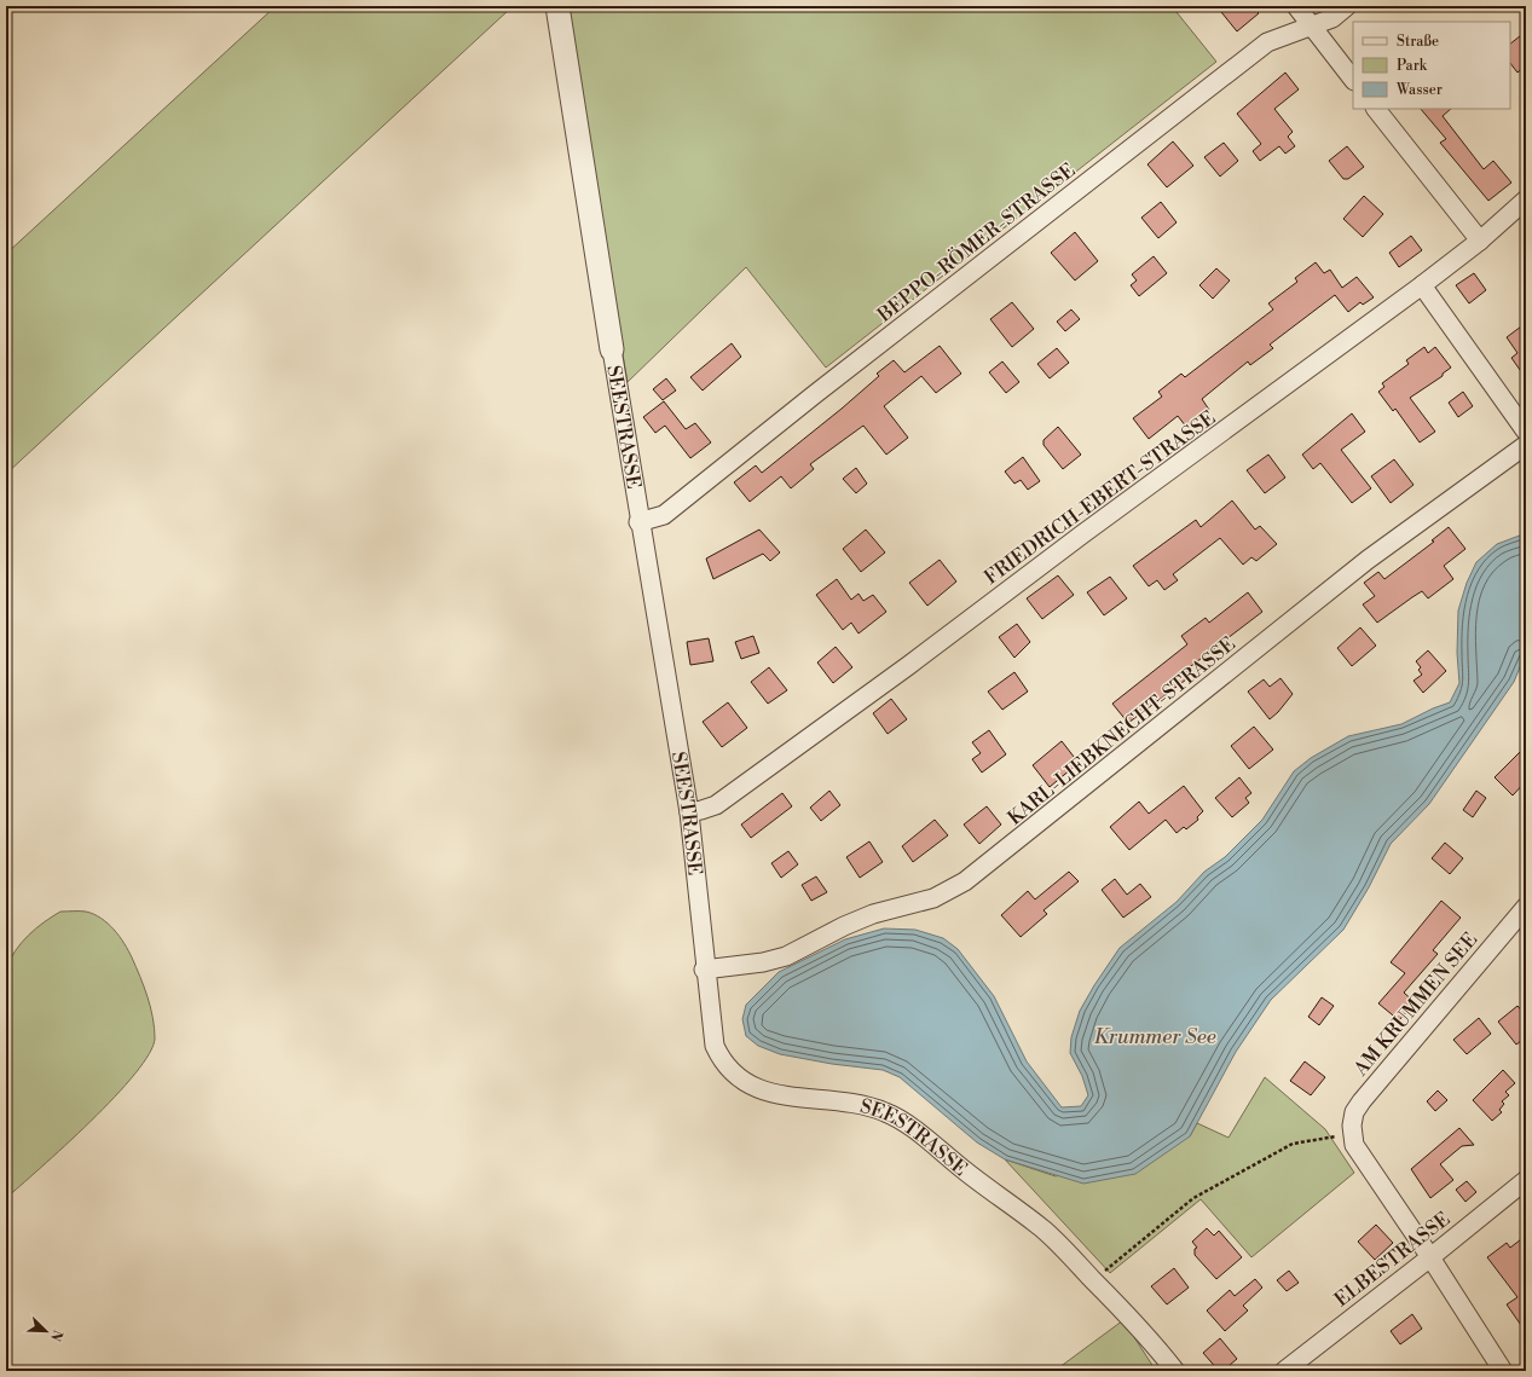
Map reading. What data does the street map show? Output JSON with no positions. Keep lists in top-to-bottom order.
{
  "streets": {
    "street": [
      "BEPPO-RÖMER-STRASSE",
      "SEESTRASSE",
      "FRIEDRICH-EBERT-STRASSE",
      "KARL-LIEBKNECHT-STRASSE",
      "AM KRUMMEN SEE",
      "ELBESTRASSE"
    ]
  },
  "crossings": [
    ["BEPPO-RÖMER-STRASSE", "SEESTRASSE"],
    ["SEESTRASSE", "FRIEDRICH-EBERT-STRASSE"],
    ["SEESTRASSE", "KARL-LIEBKNECHT-STRASSE"]
  ],
  "water": ["Krummer See"],
  "legend": ["Straße", "Park", "Wasser"],
  "north": "bottom right"
}
